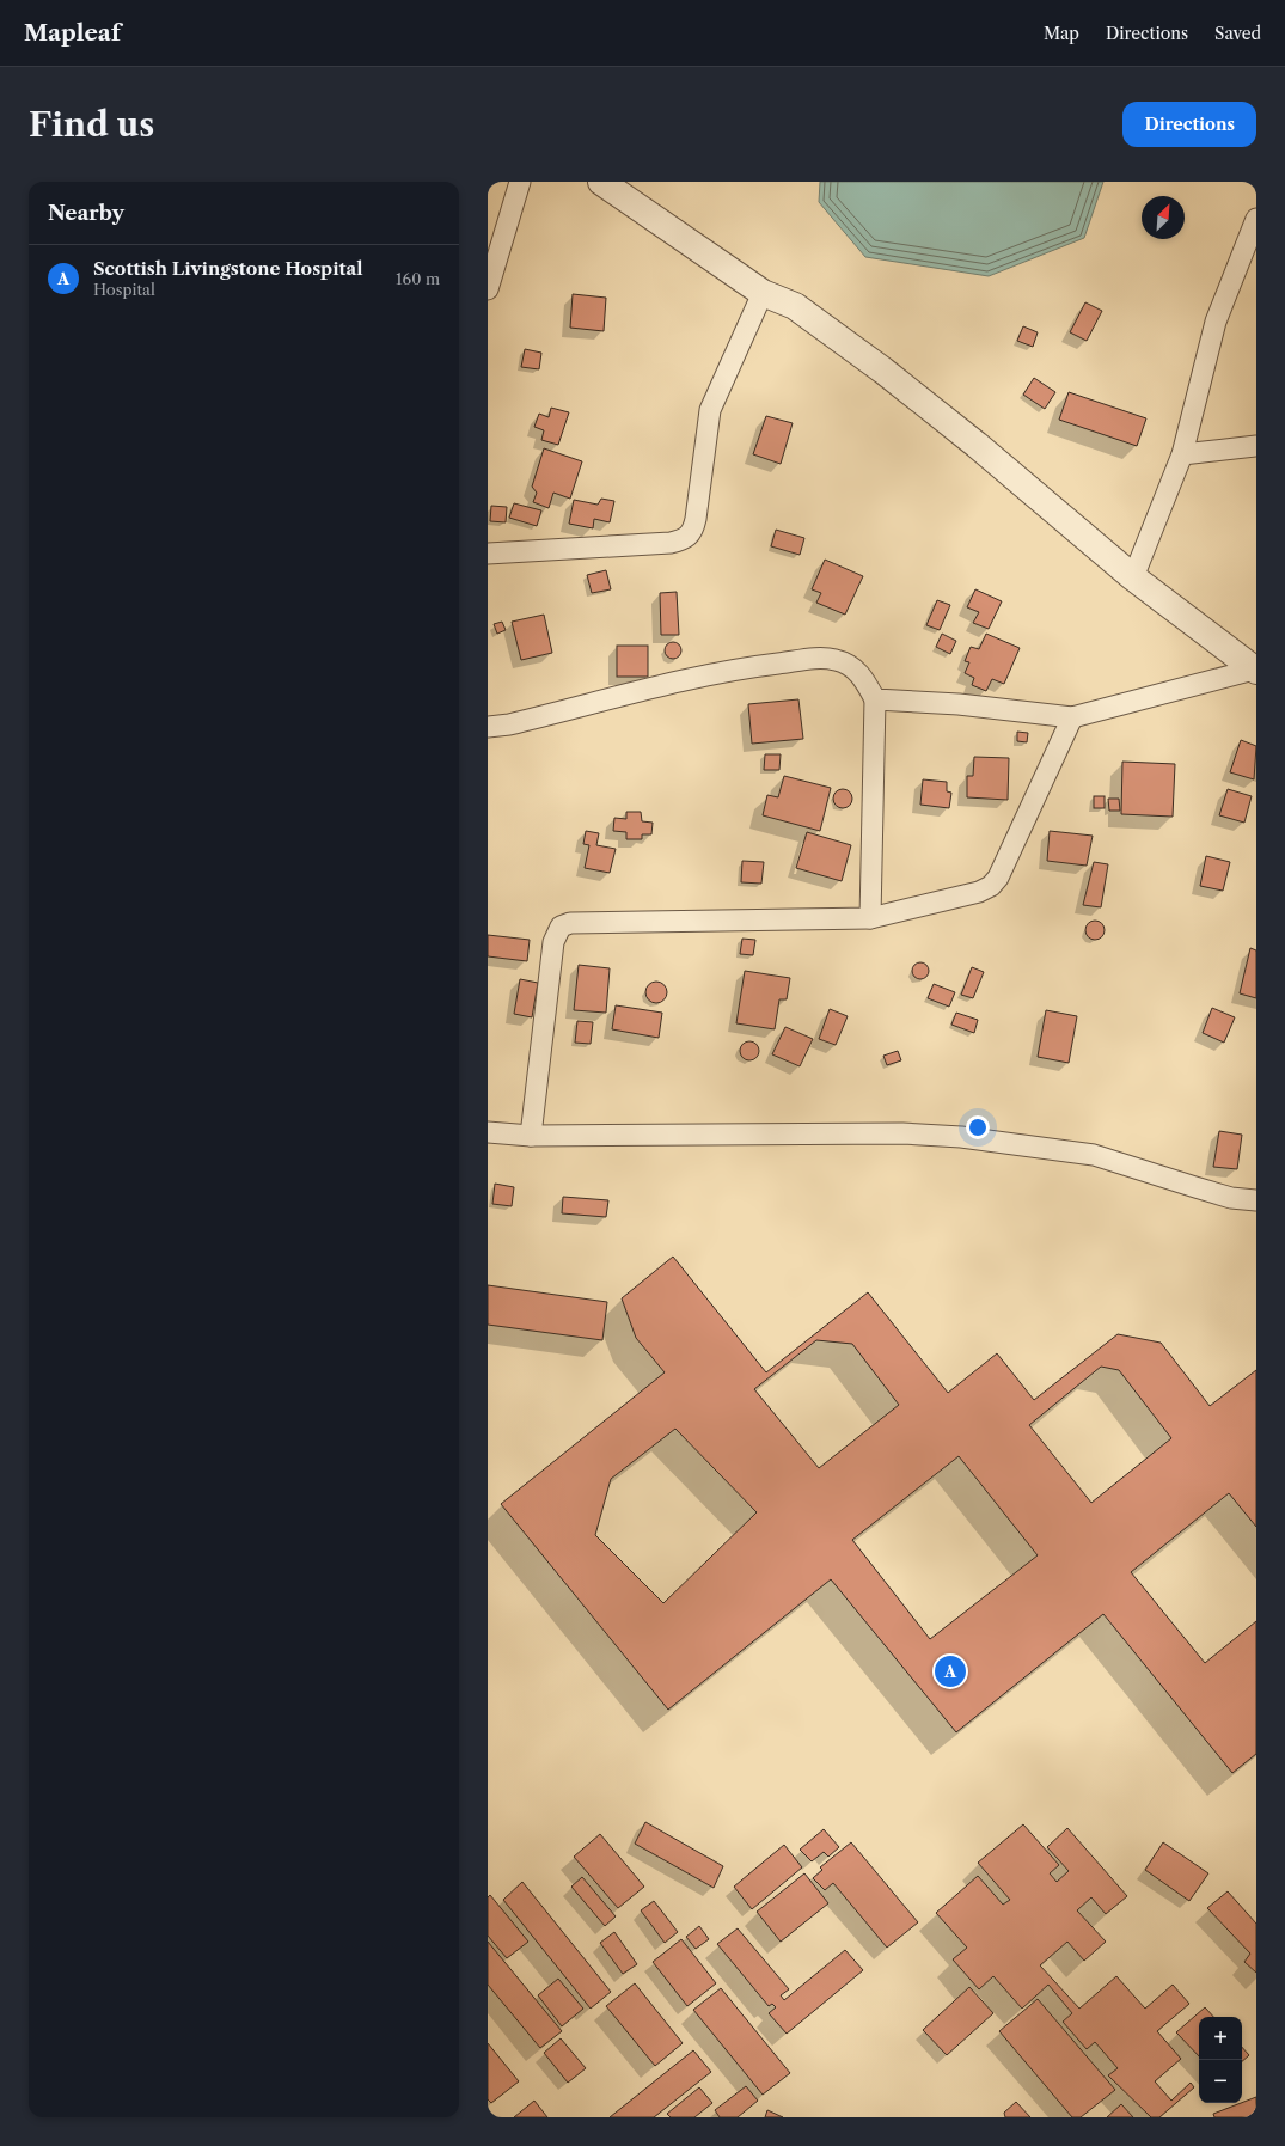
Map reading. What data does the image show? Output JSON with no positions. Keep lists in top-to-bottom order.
{
  "north": "top right",
  "page": {
    "header": "Mapleaf",
    "nav": ["Map", "Directions", "Saved"],
    "buttons": "Directions",
    "title": "Find us",
    "heading": "Nearby",
    "list": [
      {
        "mark": "A",
        "name": "Scottish Livingstone Hospital",
        "note": "Hospital",
        "value": "160 m"
      }
    ],
    "pins": "A",
    "map_buttons": ["+", "−"]
  }
}
